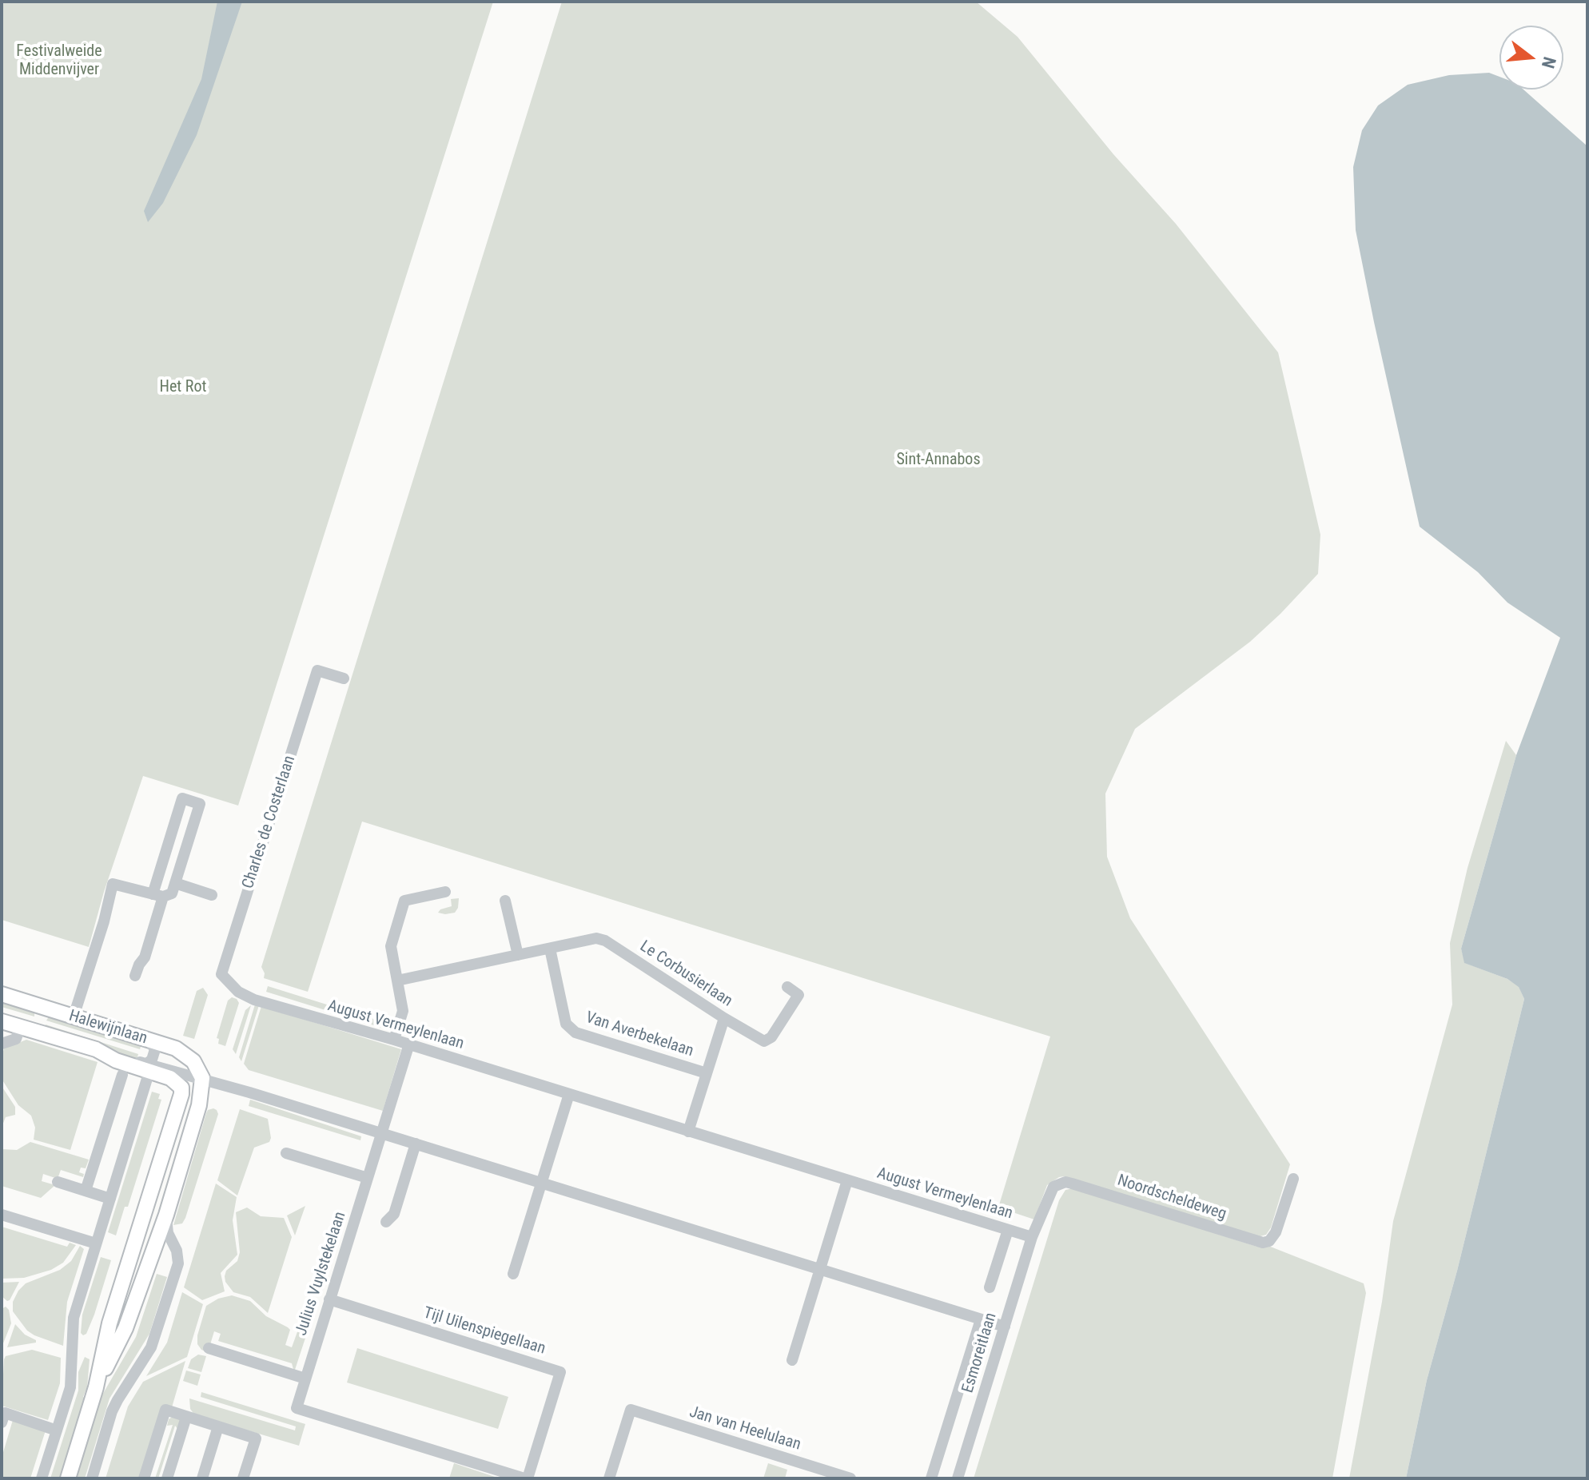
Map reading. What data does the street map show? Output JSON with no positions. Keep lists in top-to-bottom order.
{
  "streets": {
    "main road": ["Halewijnlaan"],
    "street": [
      "Charles de Costerlaan",
      "Le Corbusierlaan",
      "August Vermeylenlaan",
      "Van Averbekelaan",
      "Noordscheldeweg",
      "Julius Vuylstekelaan",
      "Tijl Uilenspiegellaan",
      "Esmoreitlaan",
      "Jan van Heelulaan"
    ]
  },
  "crossings": [
    ["Charles de Costerlaan", "August Vermeylenlaan"],
    ["Le Corbusierlaan", "Van Averbekelaan"],
    ["August Vermeylenlaan", "Noordscheldeweg"],
    ["August Vermeylenlaan", "Julius Vuylstekelaan"],
    ["August Vermeylenlaan", "Esmoreitlaan"],
    ["Noordscheldeweg", "Esmoreitlaan"],
    ["Julius Vuylstekelaan", "Tijl Uilenspiegellaan"]
  ],
  "parks": ["Festivalweide Middenvijver", "Het Rot", "Sint-Annabos"],
  "north": "right"
}
